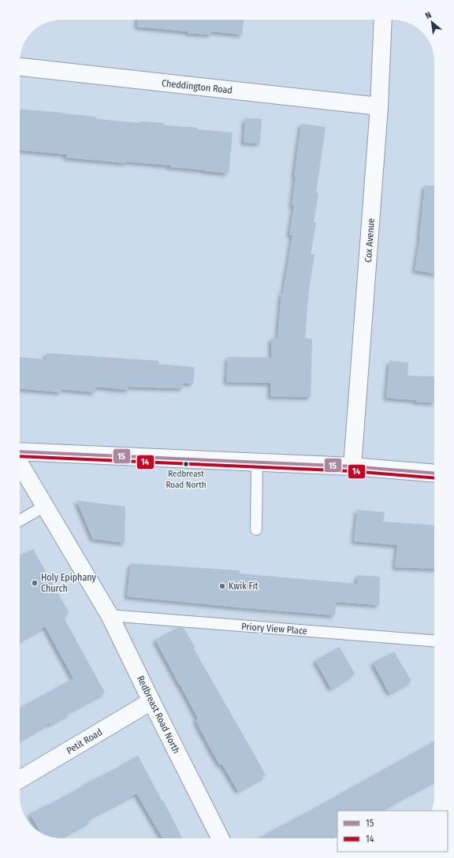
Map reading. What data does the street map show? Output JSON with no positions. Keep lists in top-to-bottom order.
{
  "streets": {
    "street": [
      "Cheddington Road",
      "Cox Avenue",
      "Redbreast Road North",
      "Petit Road"
    ],
    "lane": ["Priory View Place"]
  },
  "crossings": [
    ["Cheddington Road", "Cox Avenue"],
    ["Priory View Place", "Redbreast Road North"],
    ["Redbreast Road North", "Petit Road"]
  ],
  "places": ["Redbreast Road North", "Holy Epiphany Church", "Kwik Fit"],
  "lines": ["transit line 15", "transit line 14"],
  "legend": ["15", "14"],
  "north": "top left"
}
